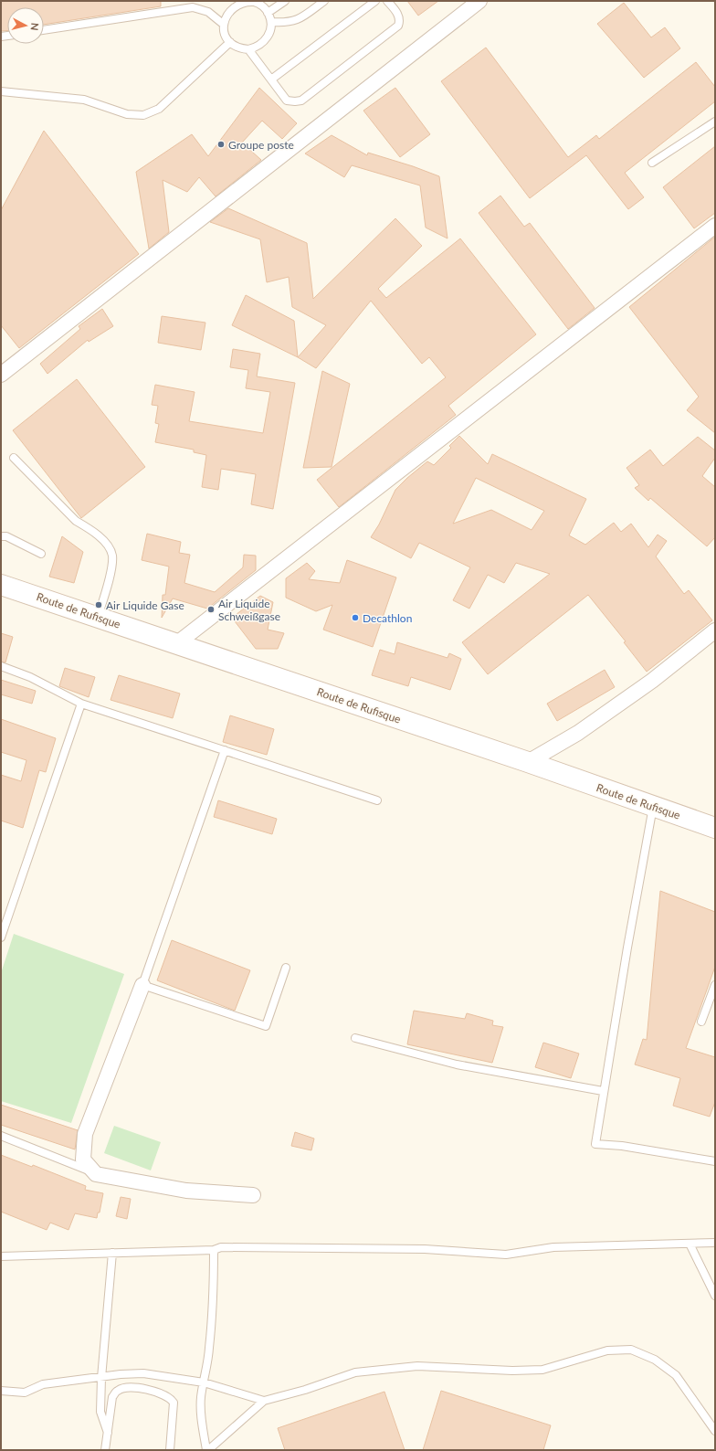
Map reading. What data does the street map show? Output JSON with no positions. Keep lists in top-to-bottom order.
{
  "streets": {
    "main road": ["Route de Rufisque"]
  },
  "places": [
    "Groupe poste",
    "Air Liquide Gase",
    "Air Liquide Schweißgase",
    "Decathlon"
  ],
  "north": "right"
}
